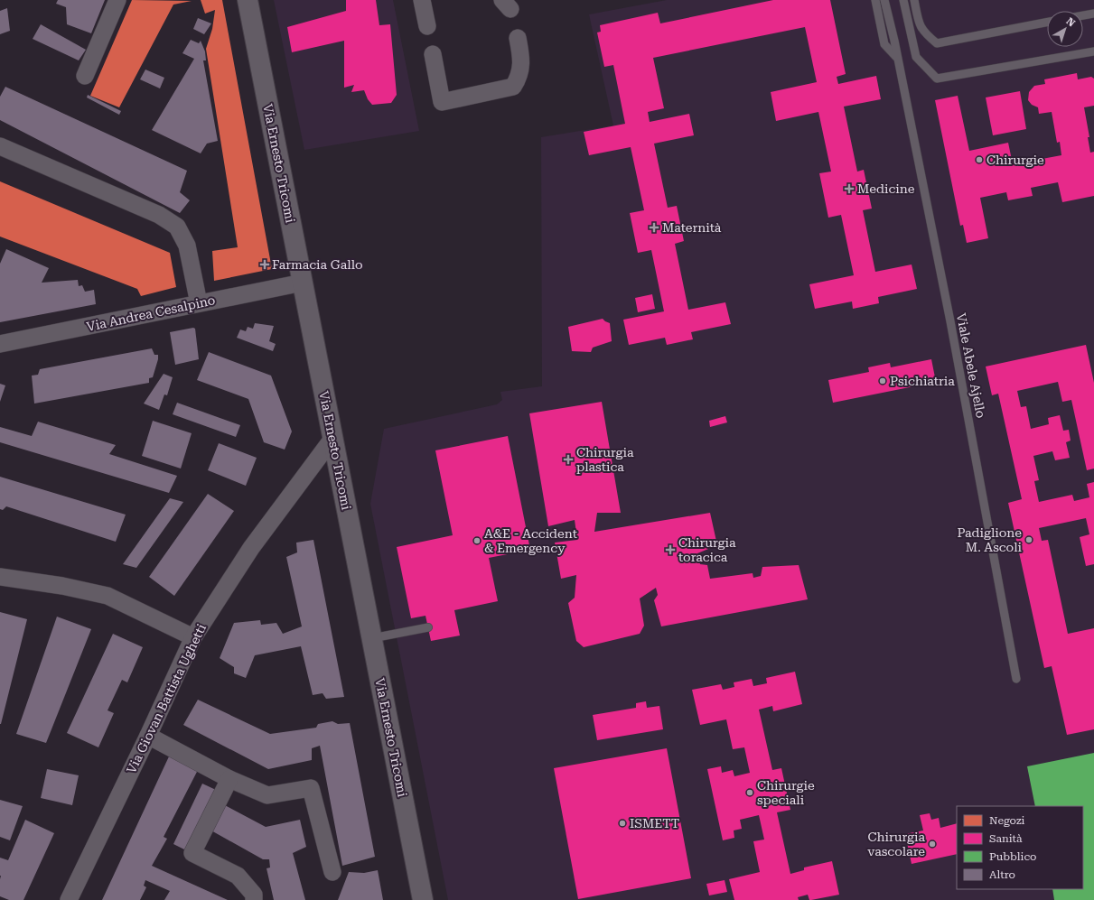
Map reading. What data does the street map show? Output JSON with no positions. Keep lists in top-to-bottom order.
{
  "streets": {
    "street": ["Via Ernesto Tricomi", "Via Andrea Cesalpino", "Via Giovan Battista Ughetti"],
    "lane": ["Viale Abele Ajello"]
  },
  "crossings": [
    ["Via Ernesto Tricomi", "Via Andrea Cesalpino"],
    ["Via Ernesto Tricomi", "Via Giovan Battista Ughetti"]
  ],
  "places": {
    "other": [
      "Chirurgie",
      "Psichiatria",
      "Padiglione M. Ascoli",
      "A&E - Accident & Emergency",
      "Chirurgie speciali",
      "ISMETT",
      "Chirurgia vascolare"
    ],
    "health": [
      "Medicine",
      "Maternità",
      "Farmacia Gallo",
      "Chirurgia plastica",
      "Chirurgia toracica"
    ]
  },
  "legend": [
    "Negozi",
    "Sanità",
    "Pubblico",
    "Altro"
  ],
  "north": "top right"
}
